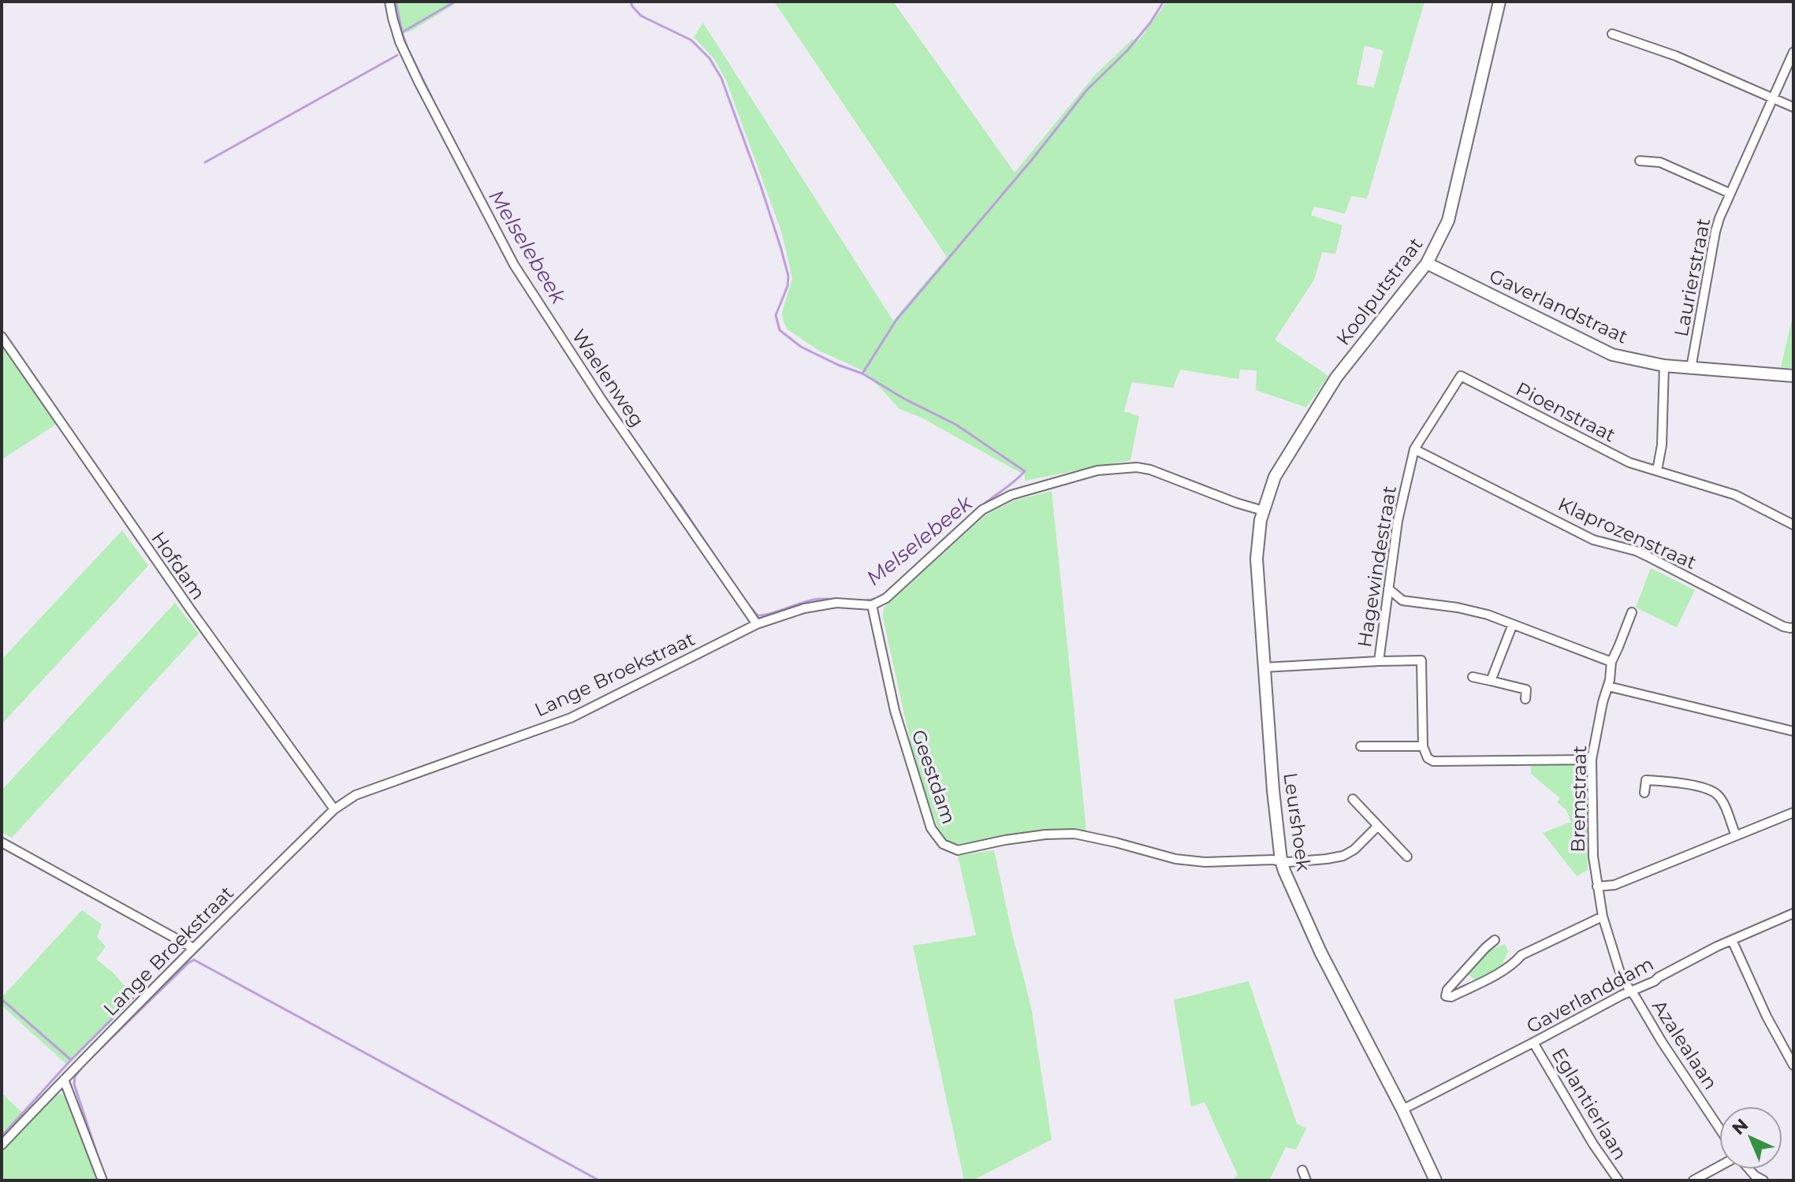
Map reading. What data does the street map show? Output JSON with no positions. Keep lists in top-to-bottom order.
{
  "streets": {
    "street": [
      "Laurierstraat",
      "Koolputstraat",
      "Gaverlandstraat",
      "Waelenweg",
      "Pioenstraat",
      "Klaprozenstraat",
      "Hofdam",
      "Hagewindestraat",
      "Lange Broekstraat",
      "Geestdam",
      "Bremstraat",
      "Leurshoek",
      "Gaverlanddam",
      "Azalealaan",
      "Eglantierlaan"
    ]
  },
  "crossings": [
    ["Laurierstraat", "Gaverlandstraat"],
    ["Koolputstraat", "Gaverlandstraat"],
    ["Koolputstraat", "Leurshoek"],
    ["Waelenweg", "Lange Broekstraat"],
    ["Pioenstraat", "Hagewindestraat"],
    ["Klaprozenstraat", "Hagewindestraat"],
    ["Hofdam", "Lange Broekstraat"],
    ["Hagewindestraat", "Leurshoek"],
    ["Lange Broekstraat", "Geestdam"],
    ["Geestdam", "Leurshoek"],
    ["Bremstraat", "Gaverlanddam"],
    ["Bremstraat", "Azalealaan"],
    ["Leurshoek", "Gaverlanddam"],
    ["Gaverlanddam", "Azalealaan"],
    ["Gaverlanddam", "Eglantierlaan"]
  ],
  "water": ["Melselebeek"],
  "north": "top left"
}
